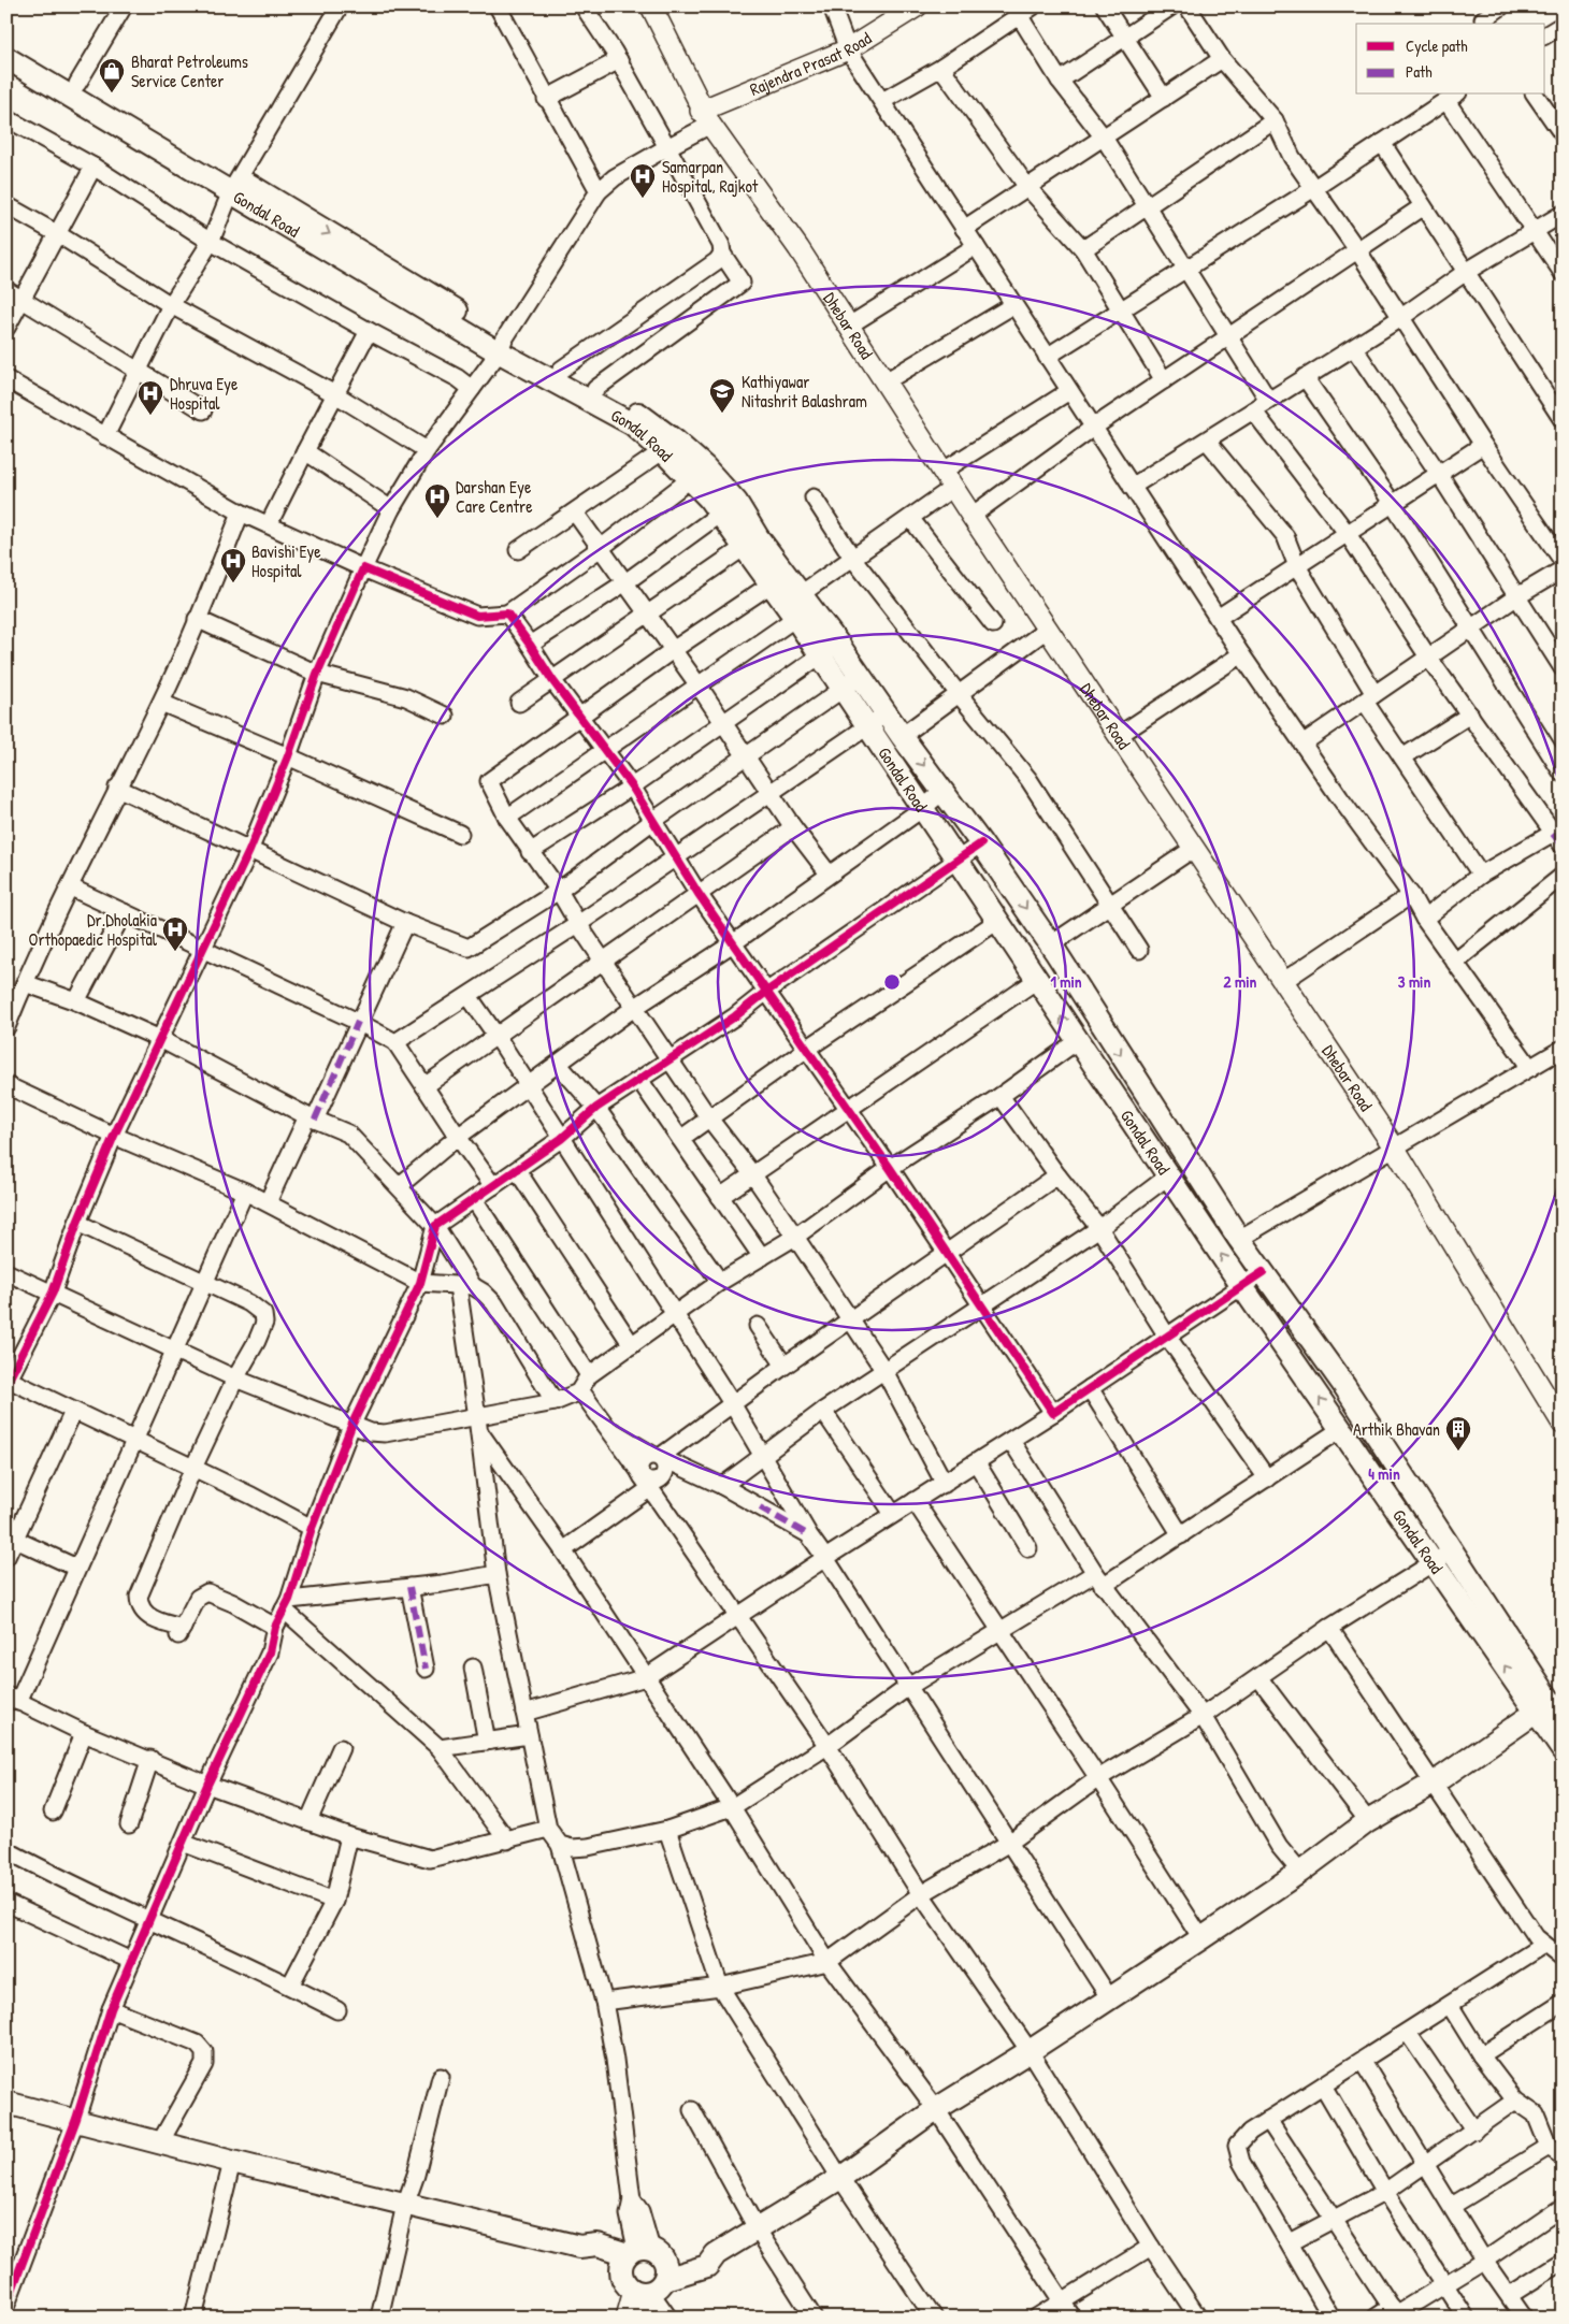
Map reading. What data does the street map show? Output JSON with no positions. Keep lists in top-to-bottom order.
{
  "streets": {
    "main road": ["Gondal Road"],
    "street": ["Rajendra Prasat Road", "Dhebar Road"]
  },
  "crossings": [
    ["Rajendra Prasat Road", "Dhebar Road"]
  ],
  "places": {
    "shop": ["Bharat Petroleums Service Center"],
    "hospital": [
      "Samarpan Hospital, Rajkot",
      "Dhruva Eye Hospital",
      "Darshan Eye Care Centre",
      "Bavishi Eye Hospital",
      "Dr.Dholakia Orthopaedic Hospital"
    ],
    "school or university": ["Kathiyawar Nitashrit Balashram"],
    "building": ["Arthik Bhavan"]
  },
  "legend": ["Cycle path", "Path"],
  "rings": [
    "1 min",
    "2 min",
    "3 min",
    "4 min"
  ]
}
